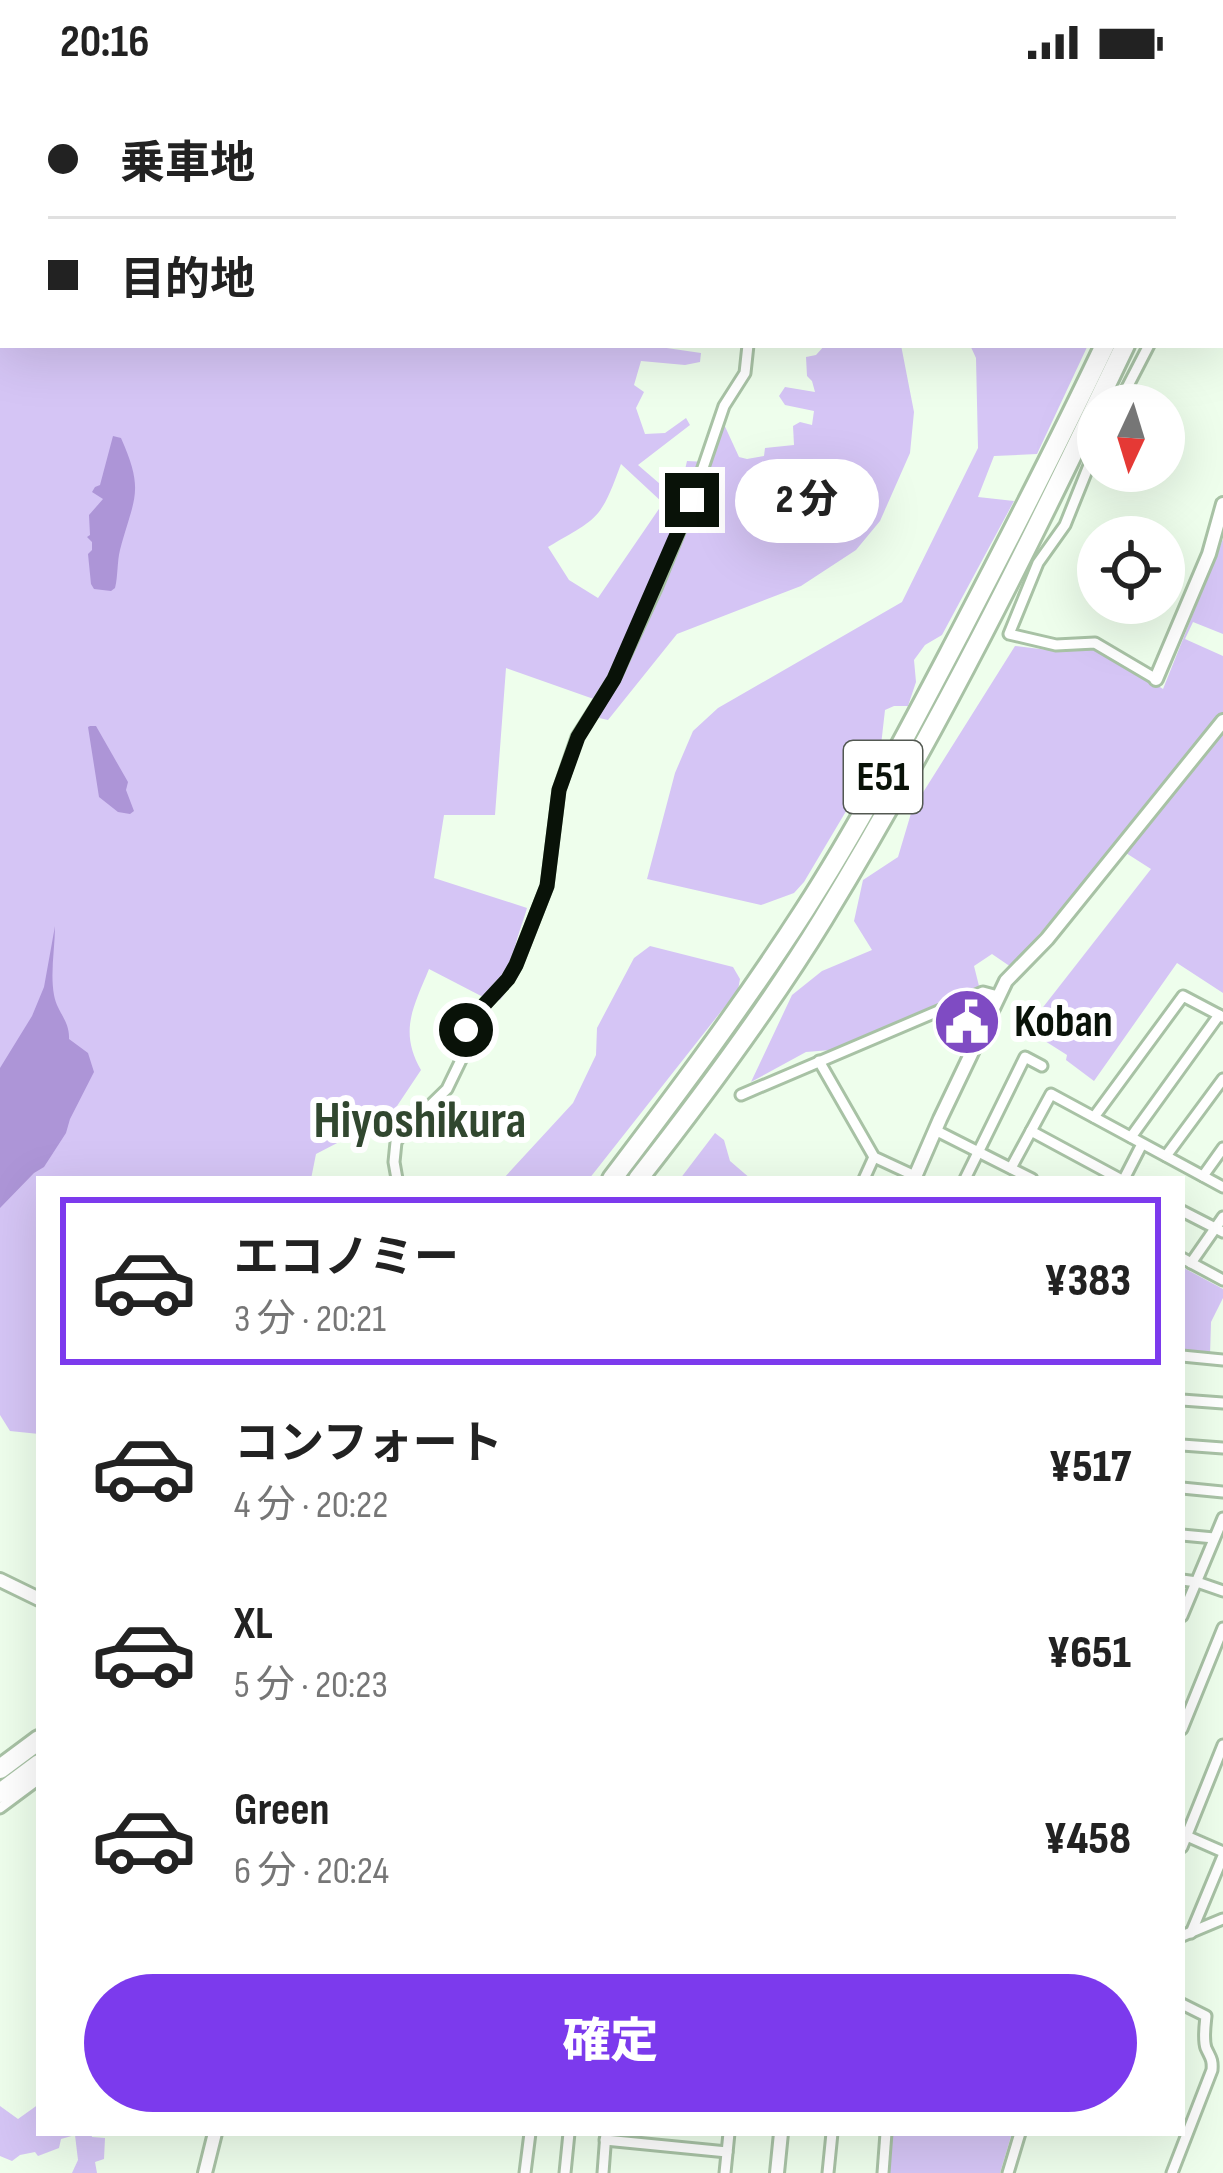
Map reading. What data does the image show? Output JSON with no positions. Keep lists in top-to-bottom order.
{
  "streets": {
    "highway": ["E51"]
  },
  "districts": ["Hiyoshikura"],
  "places": {
    "public building": ["Koban"]
  },
  "north": "bottom",
  "page": {
    "status": "20:16",
    "banner": ["乗車地", "目的地"],
    "bubble": "2 分",
    "list": [
      {
        "name": "エコノミー",
        "note": "3 分 · 20:21",
        "value": "¥383"
      },
      {
        "name": "コンフォート",
        "note": "4 分 · 20:22",
        "value": "¥517"
      },
      {
        "name": "XL",
        "note": "5 分 · 20:23",
        "value": "¥651"
      },
      {
        "name": "Green",
        "note": "6 分 · 20:24",
        "value": "¥458"
      }
    ],
    "buttons": "確定"
  }
}
